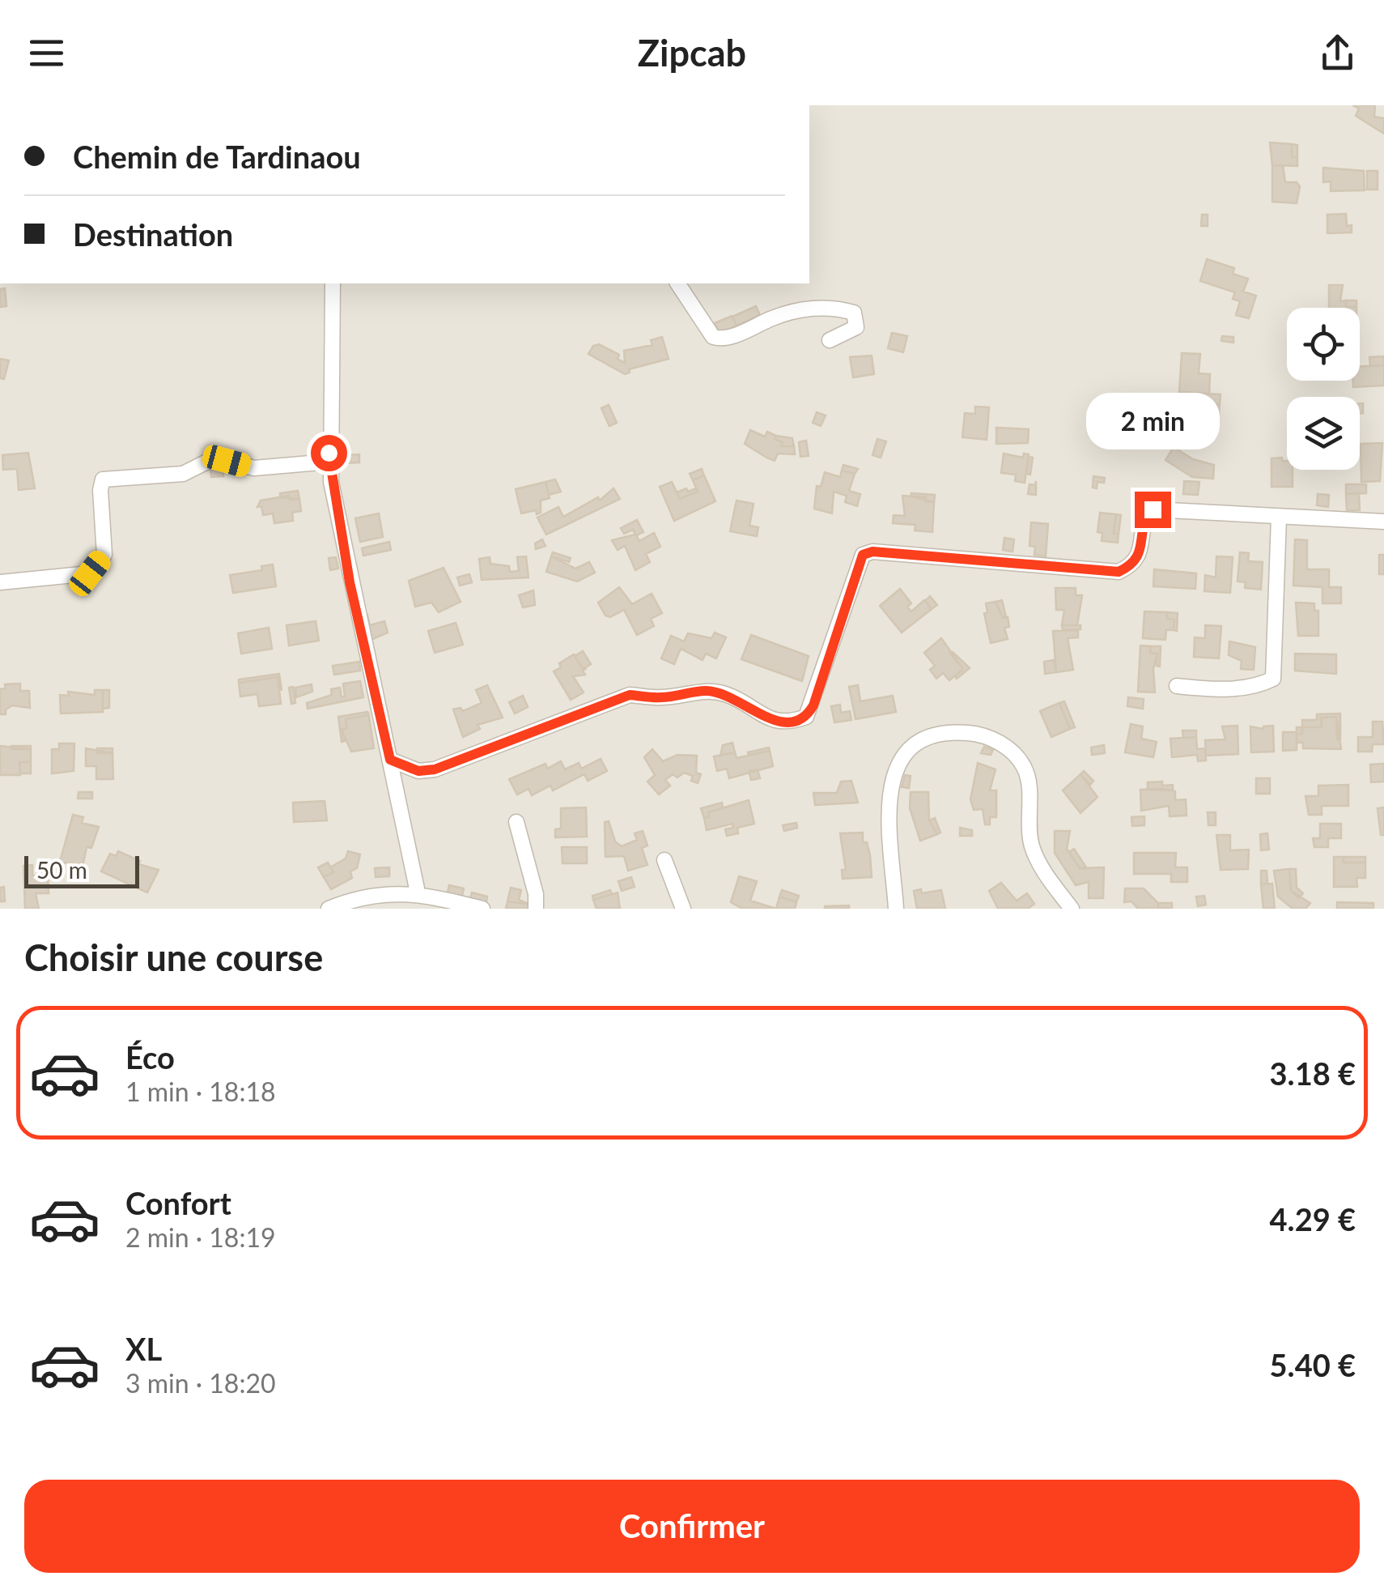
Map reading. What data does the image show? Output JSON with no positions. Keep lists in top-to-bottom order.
{
  "scale_bar": "50 m",
  "page": {
    "header": "Zipcab",
    "banner": ["Chemin de Tardinaou", "Destination"],
    "bubble": "2 min",
    "scale": "50 m",
    "heading": "Choisir une course",
    "list": [
      {
        "name": "Éco",
        "note": "1 min · 18:18",
        "value": "3.18 €"
      },
      {
        "name": "Confort",
        "note": "2 min · 18:19",
        "value": "4.29 €"
      },
      {
        "name": "XL",
        "note": "3 min · 18:20",
        "value": "5.40 €"
      }
    ],
    "buttons": "Confirmer"
  }
}
